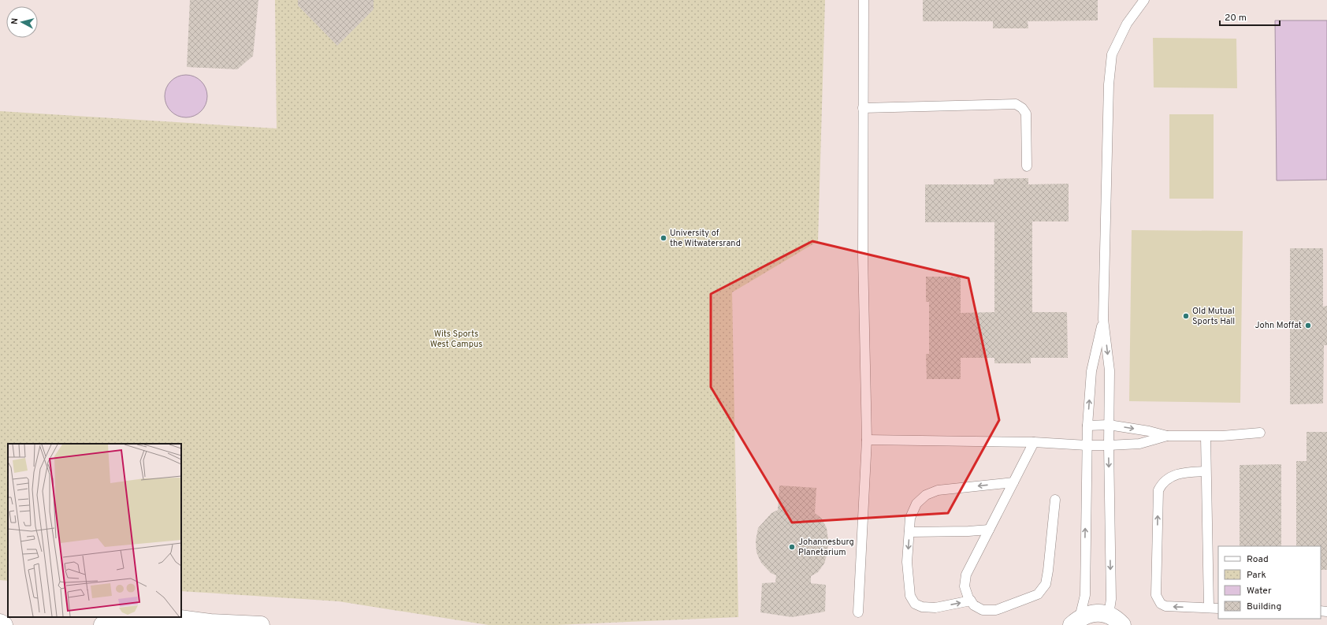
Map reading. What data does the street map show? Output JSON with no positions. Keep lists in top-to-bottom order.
{
  "parks": ["Wits Sports West Campus"],
  "places": [
    "University of the Witwatersrand",
    "Old Mutual Sports Hall",
    "John Moffat",
    "Johannesburg Planetarium"
  ],
  "legend": [
    "Road",
    "Park",
    "Water",
    "Building"
  ],
  "scale_bar": "20 m",
  "north": "left"
}
